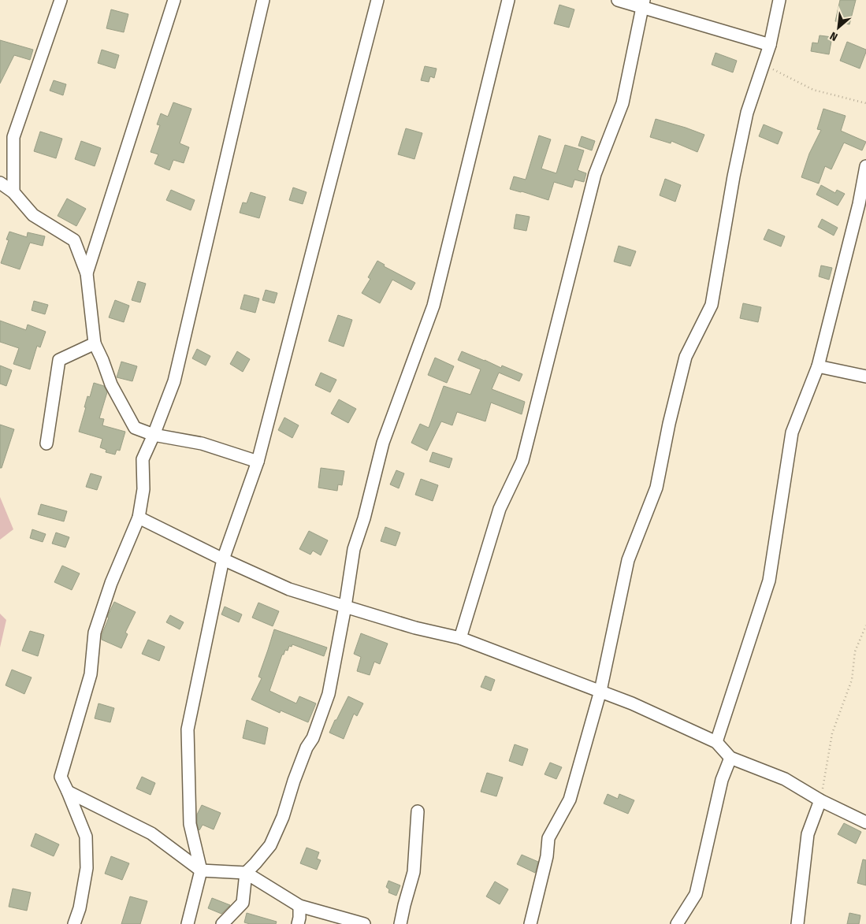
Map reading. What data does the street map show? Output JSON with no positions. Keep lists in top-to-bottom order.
{
  "north": "bottom left"
}
